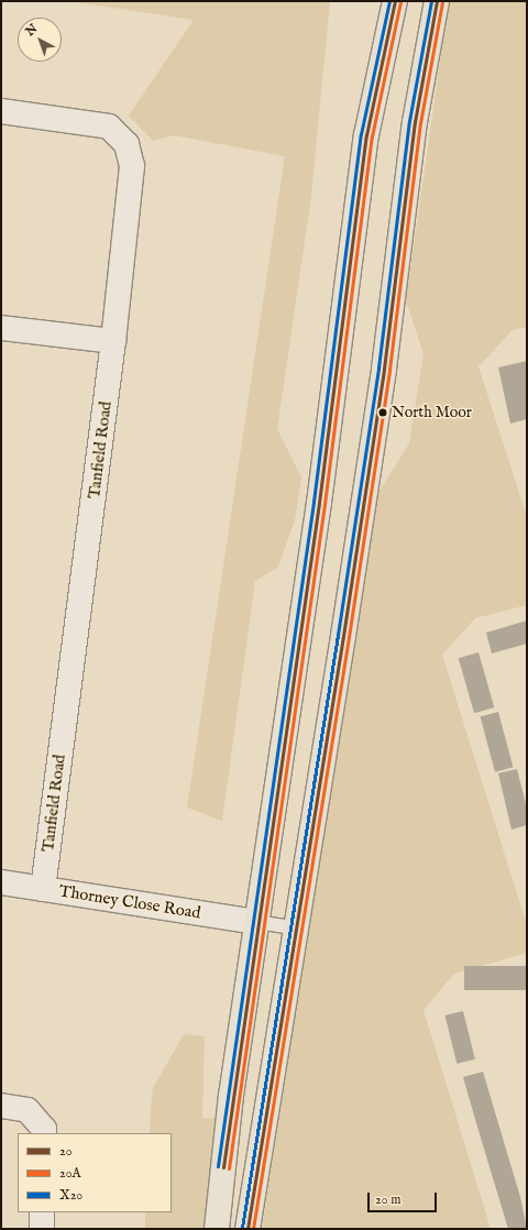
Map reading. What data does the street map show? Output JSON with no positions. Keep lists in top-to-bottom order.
{
  "streets": {
    "street": ["Tanfield Road", "Thorney Close Road"]
  },
  "crossings": [
    ["Tanfield Road", "Thorney Close Road"]
  ],
  "places": ["North Moor"],
  "lines": ["transit line 20", "transit line X20", "transit line 20A"],
  "legend": ["20", "20A", "X20"],
  "scale_bar": "20 m",
  "north": "top left"
}
